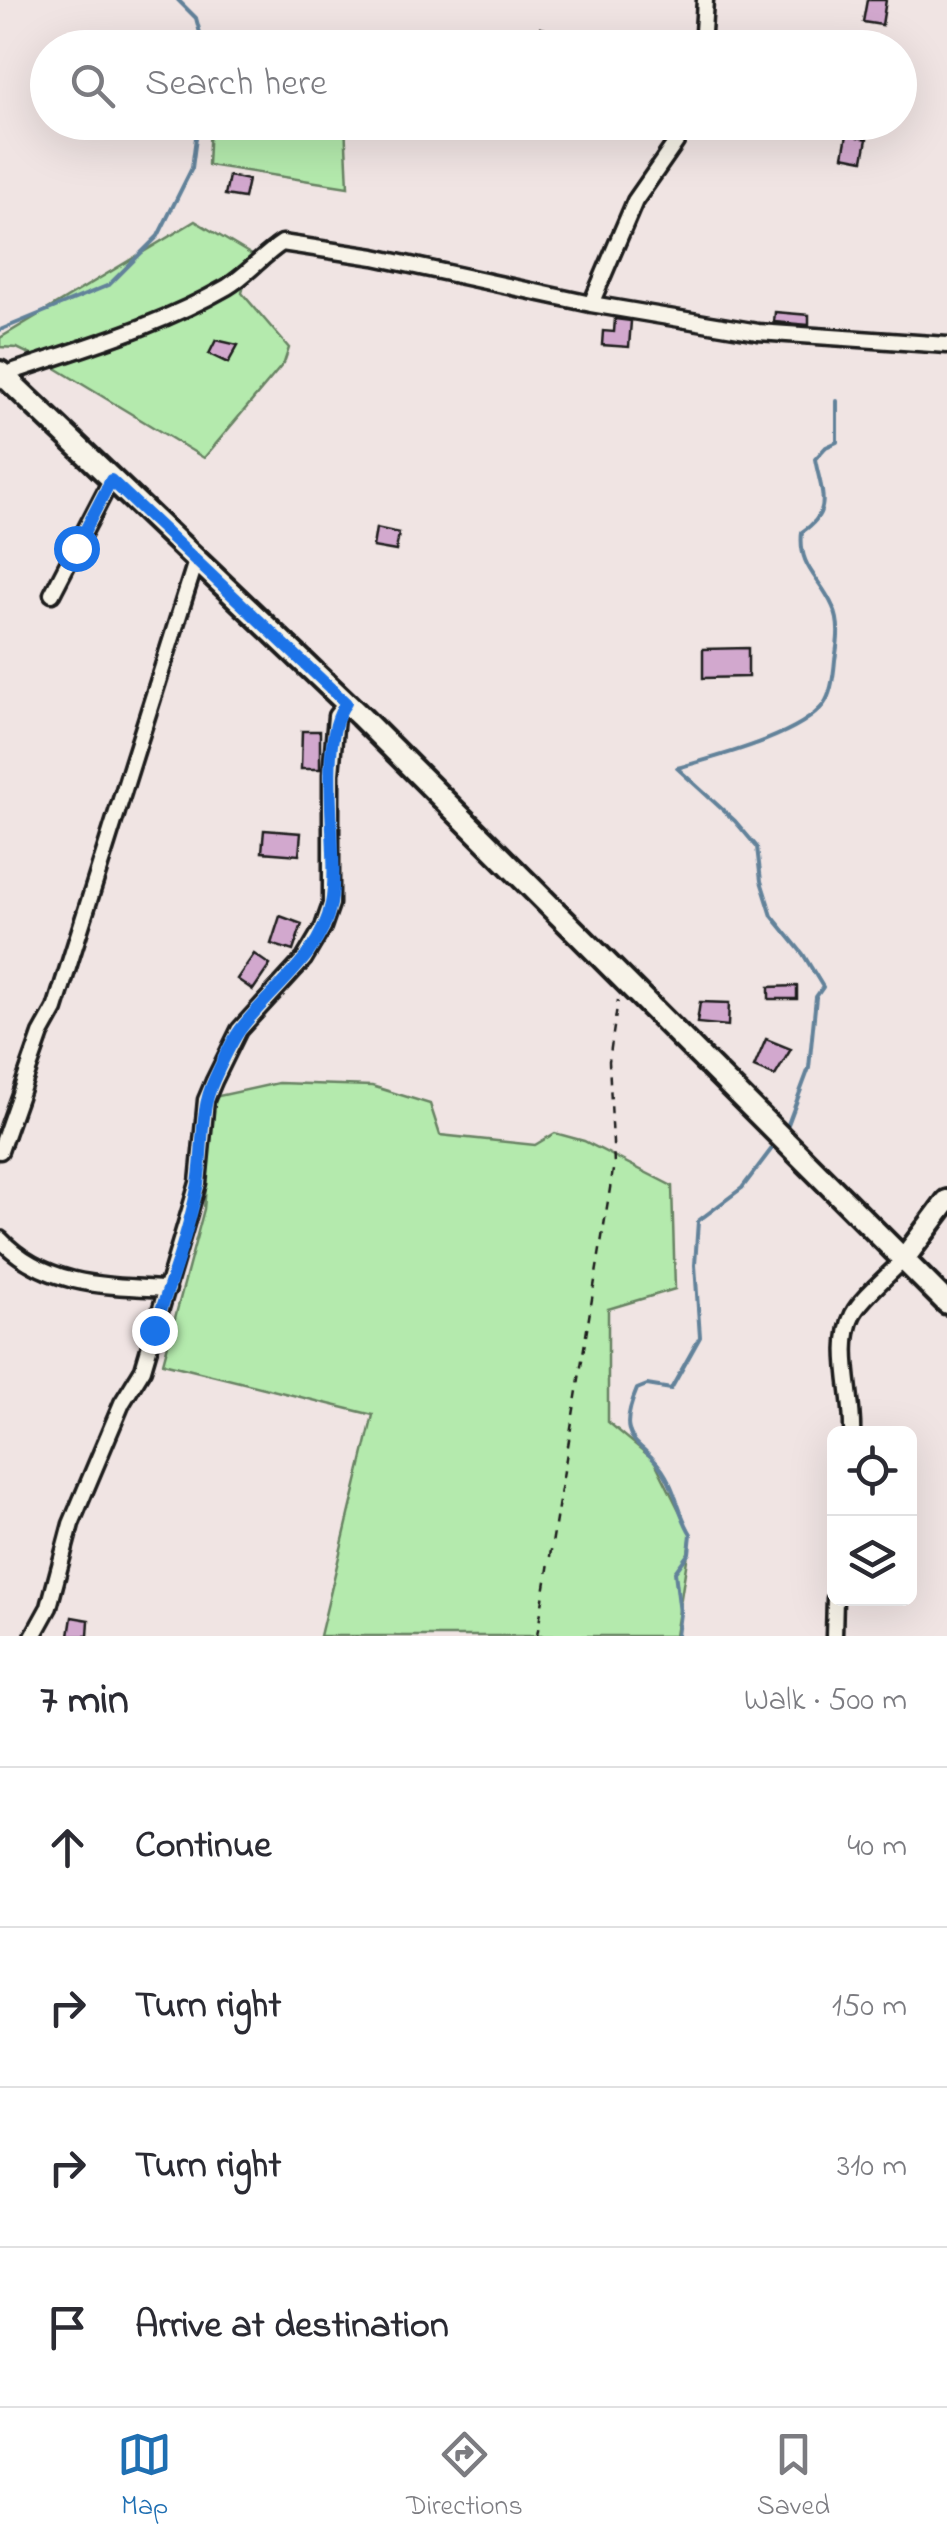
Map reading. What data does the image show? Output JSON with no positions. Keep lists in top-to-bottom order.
{
  "page": {
    "search": "Search here",
    "heading": ["7 min", "Walk · 500 m"],
    "list": [
      ["Continue", "40 m"],
      ["Turn right", "150 m"],
      ["Turn right", "310 m"],
      "Arrive at destination"
    ],
    "nav": ["Map", "Directions", "Saved"]
  }
}
